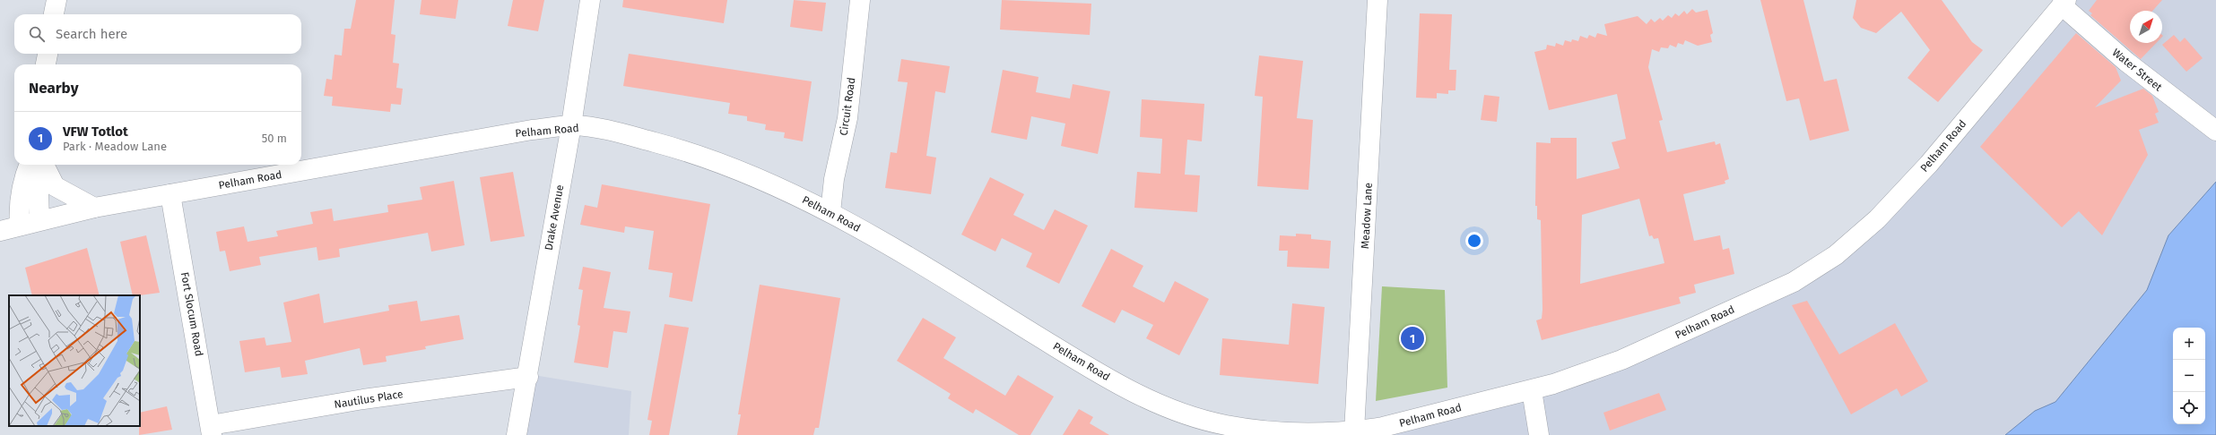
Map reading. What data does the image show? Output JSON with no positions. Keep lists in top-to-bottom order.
{
  "streets": {
    "main road": [
      "Water Street",
      "Circuit Road",
      "Pelham Road",
      "Meadow Lane",
      "Drake Avenue",
      "Fort Slocum Road",
      "Nautilus Place"
    ]
  },
  "crossings": [
    ["Water Street", "Pelham Road"],
    ["Circuit Road", "Pelham Road"],
    ["Pelham Road", "Meadow Lane"],
    ["Pelham Road", "Drake Avenue"],
    ["Pelham Road", "Fort Slocum Road"],
    ["Drake Avenue", "Nautilus Place"],
    ["Fort Slocum Road", "Nautilus Place"]
  ],
  "north": "top right",
  "page": {
    "search": "Search here",
    "heading": "Nearby",
    "list": [
      {
        "mark": "1",
        "name": "VFW Totlot",
        "note": "Park · Meadow Lane",
        "value": "50 m"
      }
    ],
    "pins": "1",
    "map_buttons": ["+", "−"]
  }
}
